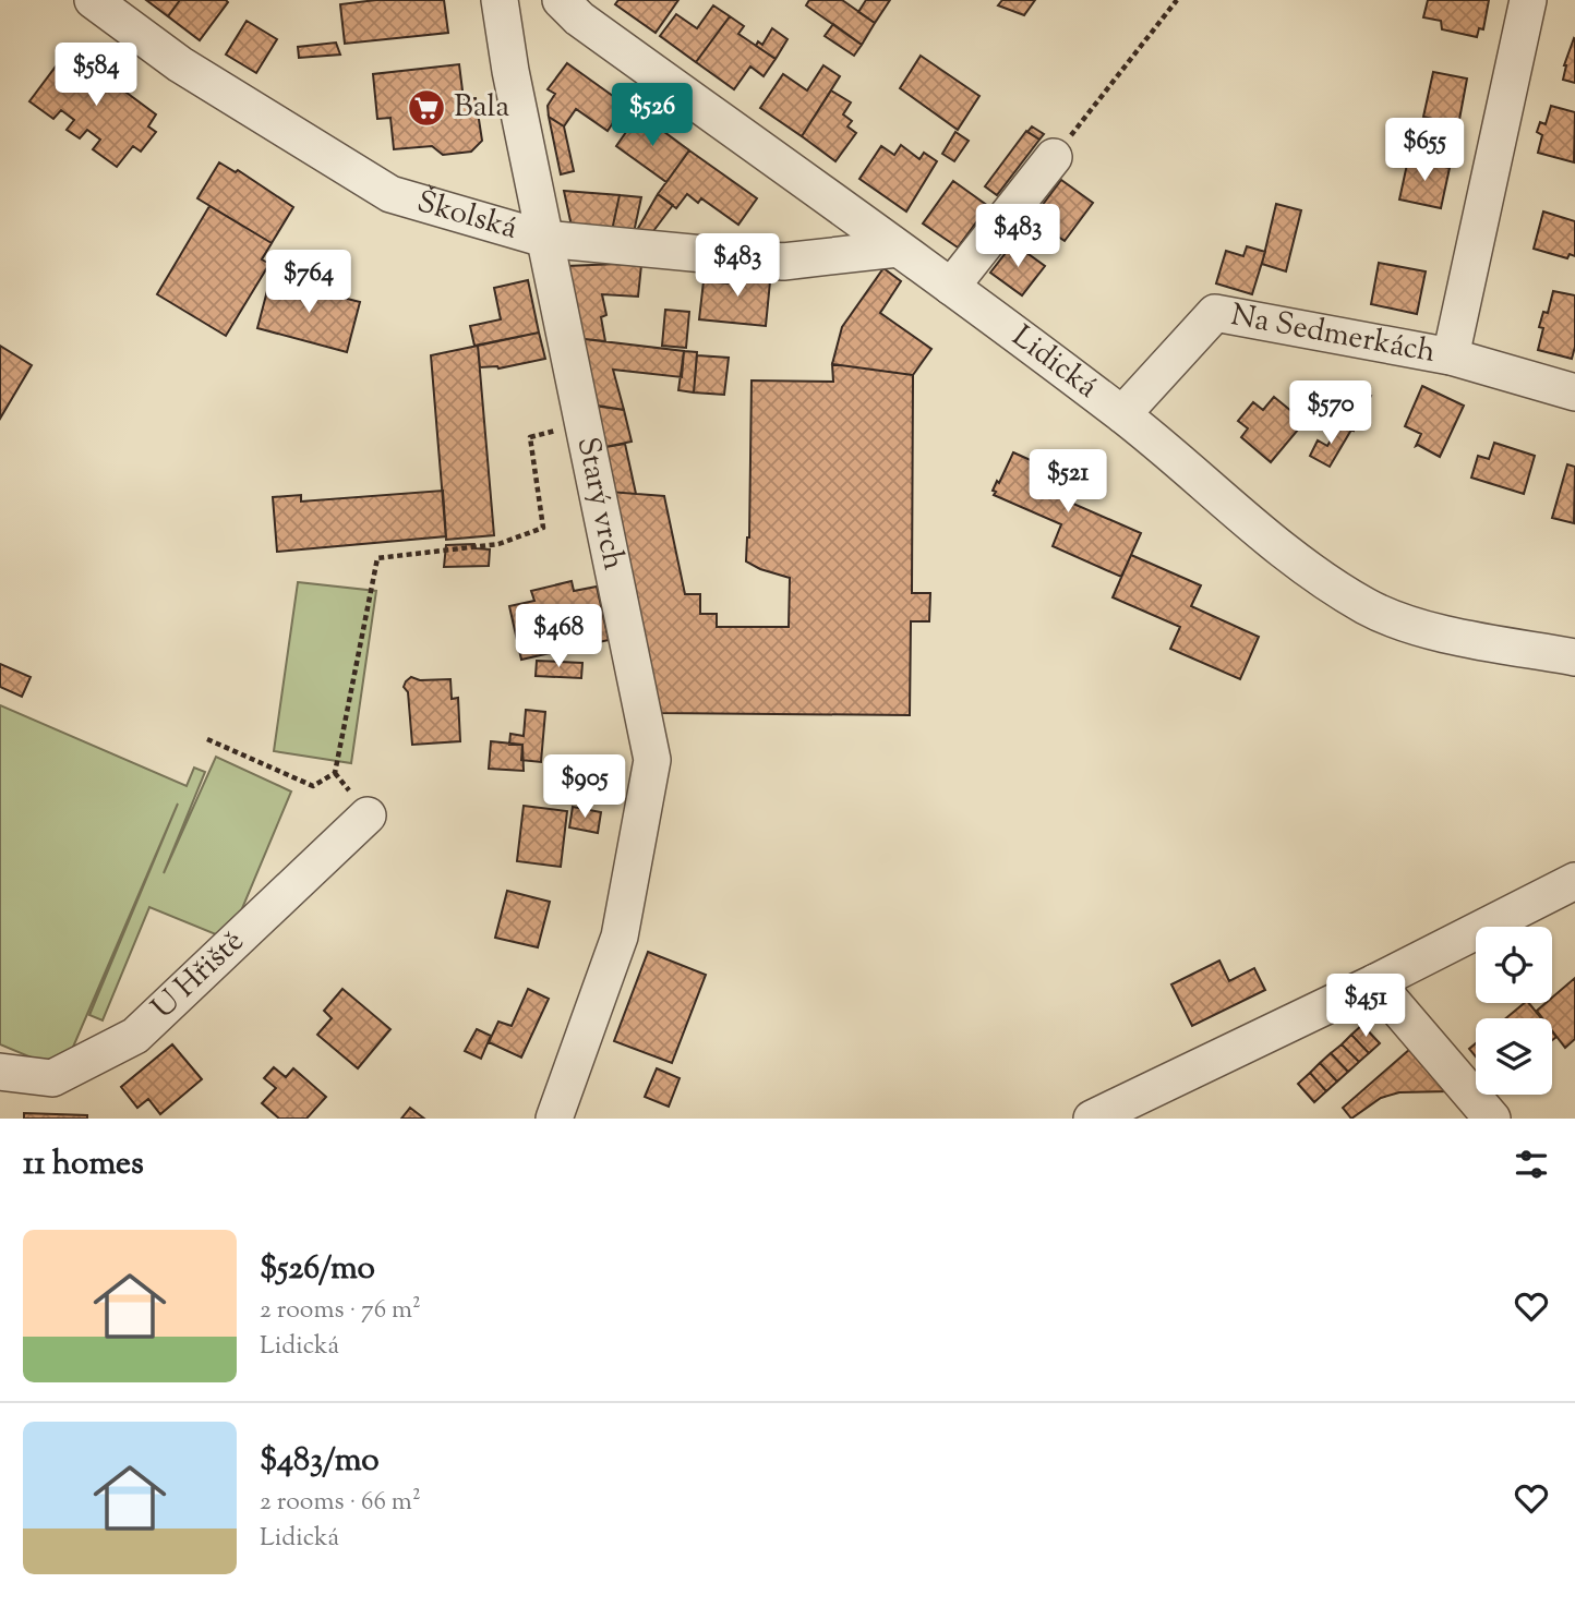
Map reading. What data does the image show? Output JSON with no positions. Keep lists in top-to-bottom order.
{
  "streets": {
    "street": [
      "Školská",
      "Na Sedmerkách",
      "Lidická",
      "Starý vrch",
      "U Hřiště"
    ]
  },
  "crossings": [
    ["Školská", "Lidická"],
    ["Školská", "Starý vrch"],
    ["Na Sedmerkách", "Lidická"]
  ],
  "places": {
    "supermarket": ["Bala"]
  },
  "page": {
    "price": [
      "$584",
      "$526",
      "$655",
      "$483",
      "$483",
      "$764",
      "$570",
      "$521",
      "$468",
      "$905",
      "$451"
    ],
    "heading": "11 homes",
    "list": [
      {
        "name": "$526/mo",
        "note": "2 rooms · 76 m² · Lidická"
      },
      {
        "name": "$483/mo",
        "note": "2 rooms · 66 m² · Lidická"
      }
    ]
  }
}
